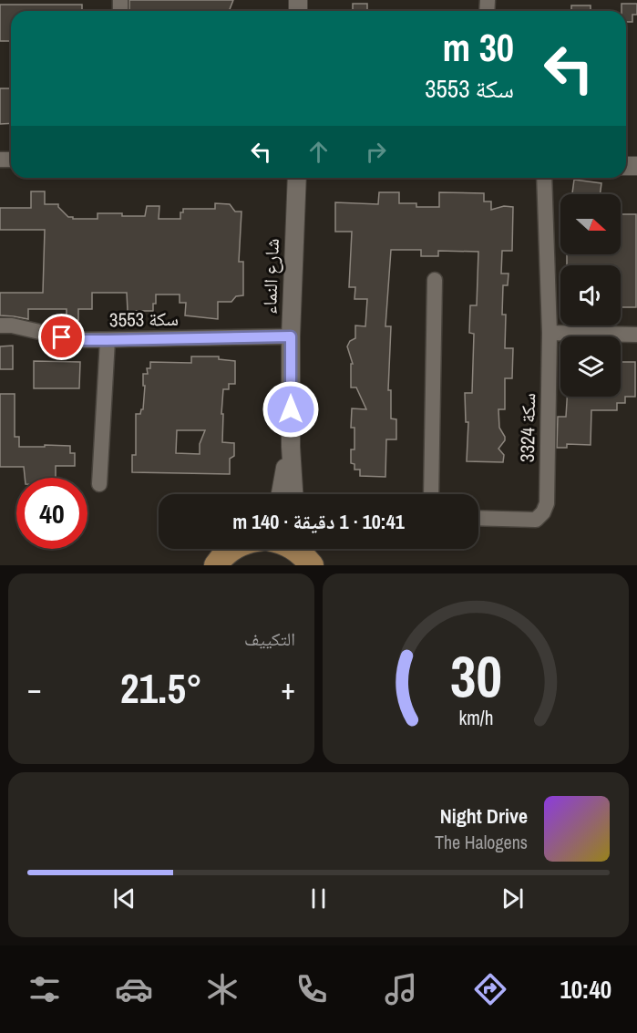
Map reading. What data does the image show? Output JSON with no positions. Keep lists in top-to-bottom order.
{
  "streets": {
    "street": ["شارع النماء", "سكة 3553", "سكة 3324"]
  },
  "crossings": [
    ["شارع النماء", "سكة 3553"]
  ],
  "north": "right",
  "page": {
    "turn": ["30 m", "سكة 3553"],
    "limit": "40",
    "trip": "10:41 · 1 دقيقة · 140 m",
    "tile": "التكييف",
    "heat": ["−", "21.5°", "+"],
    "song": ["Night Drive", "The Halogens"],
    "tabs": "10:40",
    "gauge": ["30", "km/h"]
  }
}
